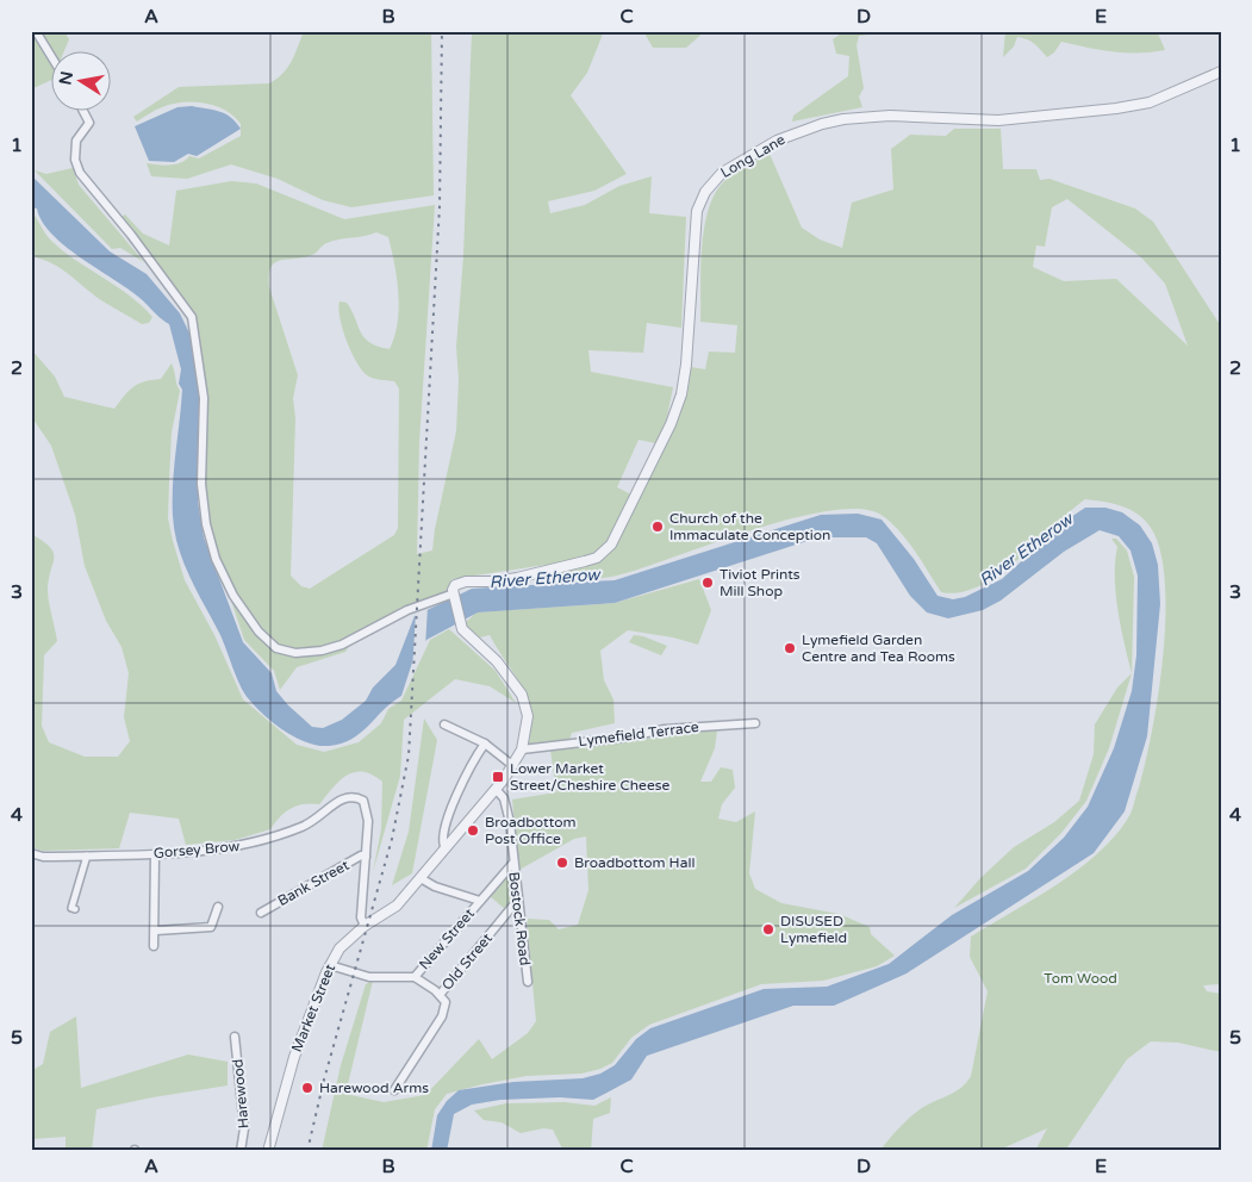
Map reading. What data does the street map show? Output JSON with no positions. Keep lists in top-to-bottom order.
{
  "streets": {
    "street": [
      "Long Lane",
      "Lymefield Terrace",
      "Gorsey Brow",
      "Bank Street",
      "Bostock Road",
      "New Street",
      "Old Street",
      "Market Street",
      "Harewood"
    ]
  },
  "crossings": [
    ["Long Lane", "Market Street"],
    ["Lymefield Terrace", "Market Street"],
    ["Gorsey Brow", "Bank Street"],
    ["Gorsey Brow", "Market Street"],
    ["Bostock Road", "New Street"],
    ["Bostock Road", "Old Street"],
    ["Bostock Road", "Market Street"]
  ],
  "water": ["River Etherow"],
  "parks": ["Tom Wood"],
  "places": {
    "other": [
      "Church of the Immaculate Conception",
      "Tiviot Prints Mill Shop",
      "Lymefield Garden Centre and Tea Rooms",
      "Broadbottom Post Office",
      "Broadbottom Hall",
      "DISUSED Lymefield",
      "Harewood Arms"
    ],
    "transit": ["Lower Market Street/Cheshire Cheese"]
  },
  "north": "left",
  "grid": {
    "columns": [
      "A",
      "B",
      "C",
      "D",
      "E"
    ],
    "rows": [
      "1",
      "2",
      "3",
      "4",
      "5"
    ]
  }
}
